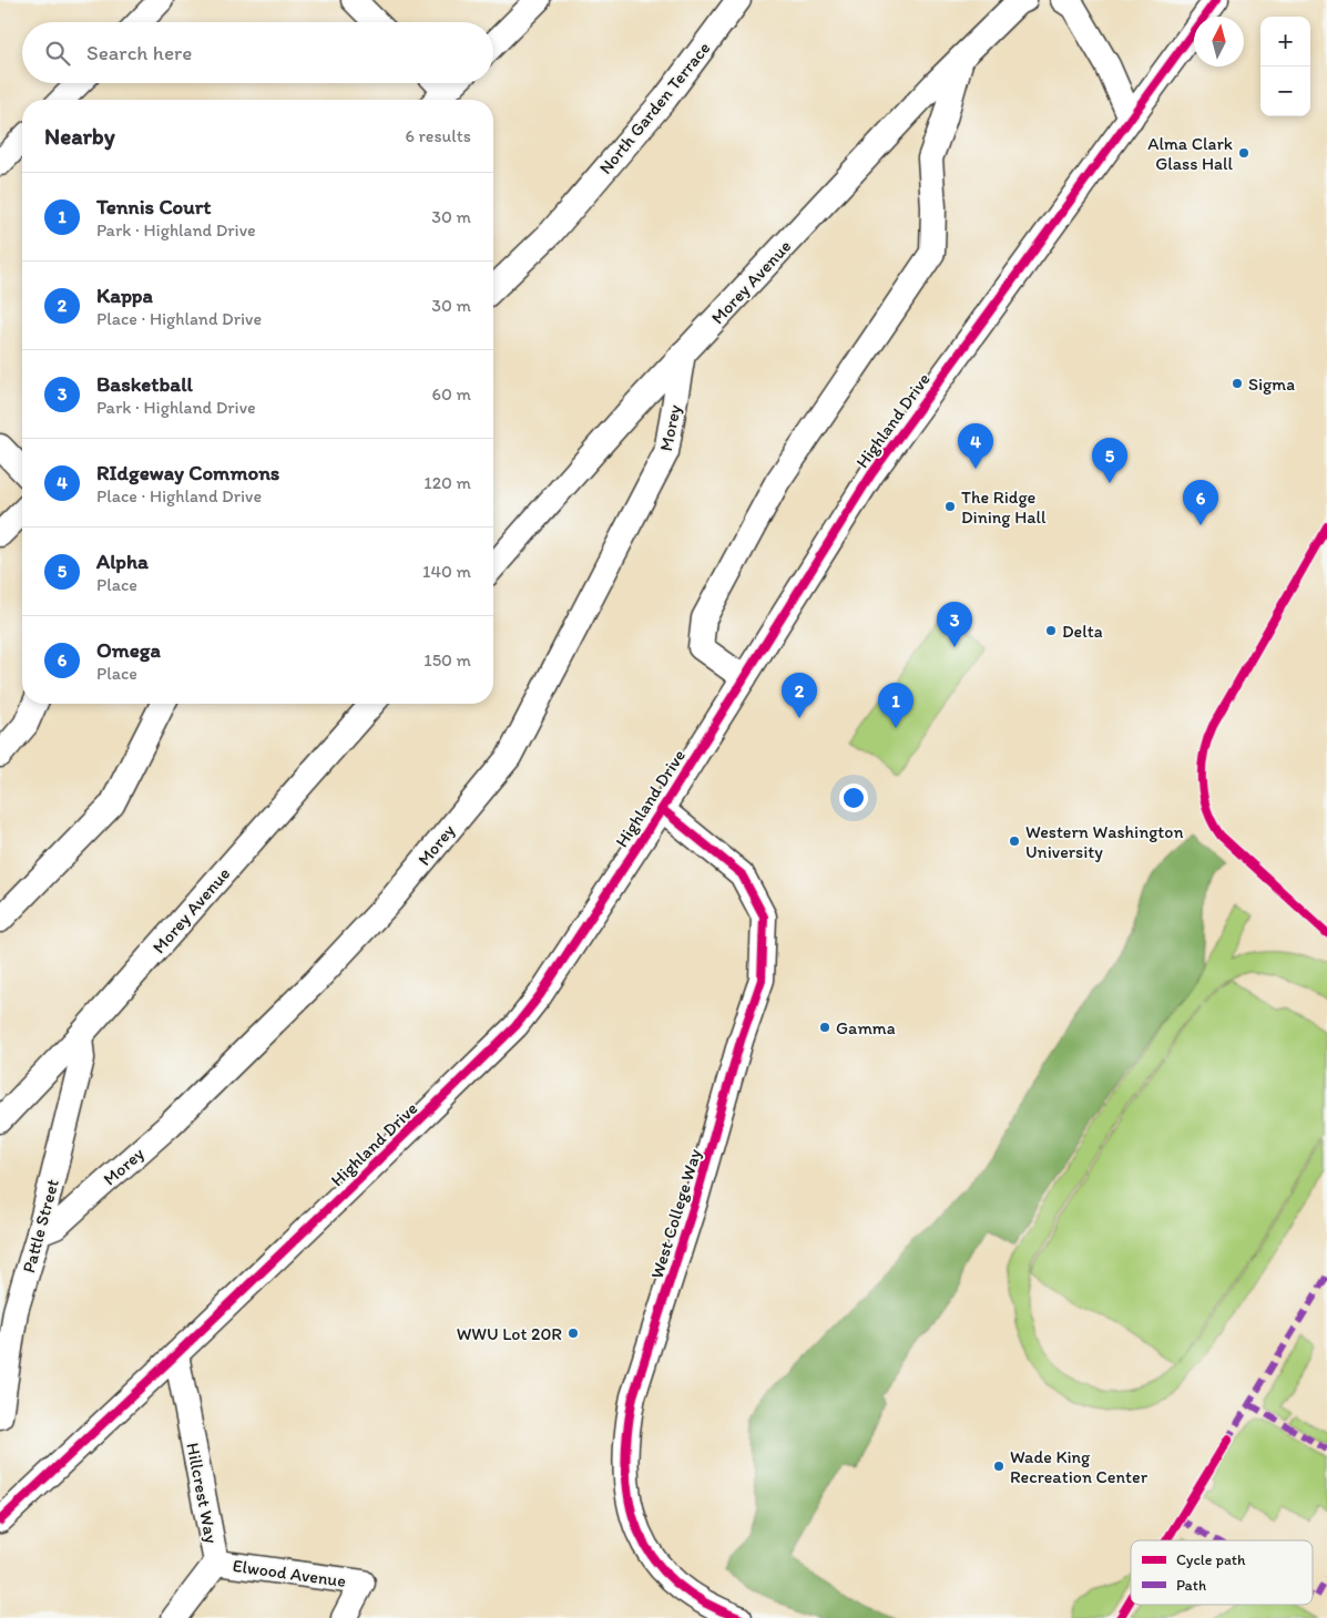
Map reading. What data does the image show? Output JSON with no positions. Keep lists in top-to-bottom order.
{
  "streets": {
    "street": [
      "North Garden Terrace",
      "Morey Avenue",
      "Highland Drive",
      "Morey",
      "West College Way",
      "Pattle Street",
      "Hillcrest Way",
      "Elwood Avenue"
    ]
  },
  "crossings": [
    ["Morey Avenue", "Morey"],
    ["Morey Avenue", "Pattle Street"],
    ["Highland Drive", "West College Way"],
    ["Highland Drive", "Hillcrest Way"],
    ["Morey", "Pattle Street"],
    ["Hillcrest Way", "Elwood Avenue"]
  ],
  "places": [
    "Alma Clark Glass Hall",
    "Sigma",
    "The Ridge Dining Hall",
    "Delta",
    "Western Washington University",
    "Gamma",
    "WWU Lot 20R",
    "Wade King Recreation Center"
  ],
  "legend": ["Cycle path", "Path"],
  "north": "top",
  "page": {
    "map_buttons": ["+", "−"],
    "search": "Search here",
    "heading": ["Nearby", "6 results"],
    "list": [
      {
        "mark": "1",
        "name": "Tennis Court",
        "note": "Park · Highland Drive",
        "value": "30 m"
      },
      {
        "mark": "2",
        "name": "Kappa",
        "note": "Place · Highland Drive",
        "value": "30 m"
      },
      {
        "mark": "3",
        "name": "Basketball",
        "note": "Park · Highland Drive",
        "value": "60 m"
      },
      {
        "mark": "4",
        "name": "RIdgeway Commons",
        "note": "Place · Highland Drive",
        "value": "120 m"
      },
      {
        "mark": "5",
        "name": "Alpha",
        "note": "Place",
        "value": "140 m"
      },
      {
        "mark": "6",
        "name": "Omega",
        "note": "Place",
        "value": "150 m"
      }
    ],
    "pins": [
      "4",
      "5",
      "6",
      "3",
      "2",
      "1"
    ]
  }
}
